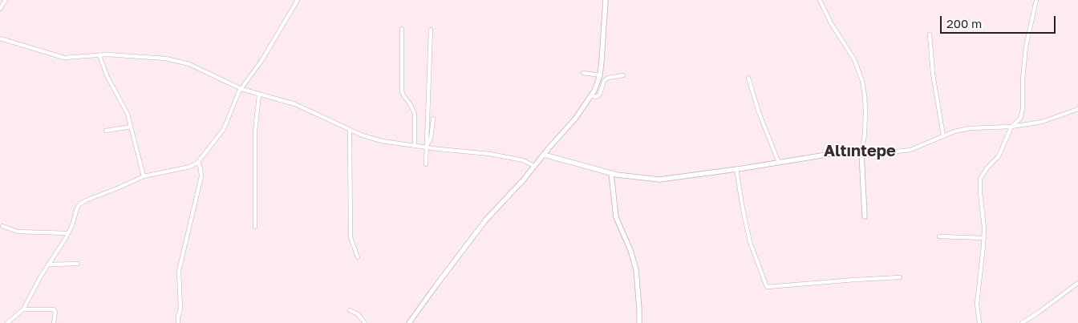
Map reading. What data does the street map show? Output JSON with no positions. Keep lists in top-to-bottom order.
{
  "districts": ["Altıntepe"],
  "scale_bar": "200 m"
}
